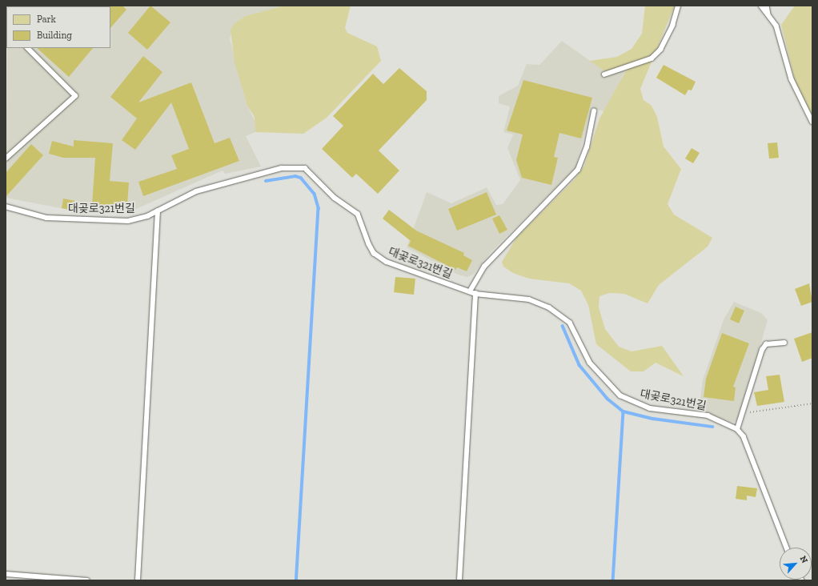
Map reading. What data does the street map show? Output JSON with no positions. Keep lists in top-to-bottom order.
{
  "streets": {
    "lane": ["대곶로321번길"]
  },
  "legend": ["Park", "Building"],
  "north": "top right"
}
